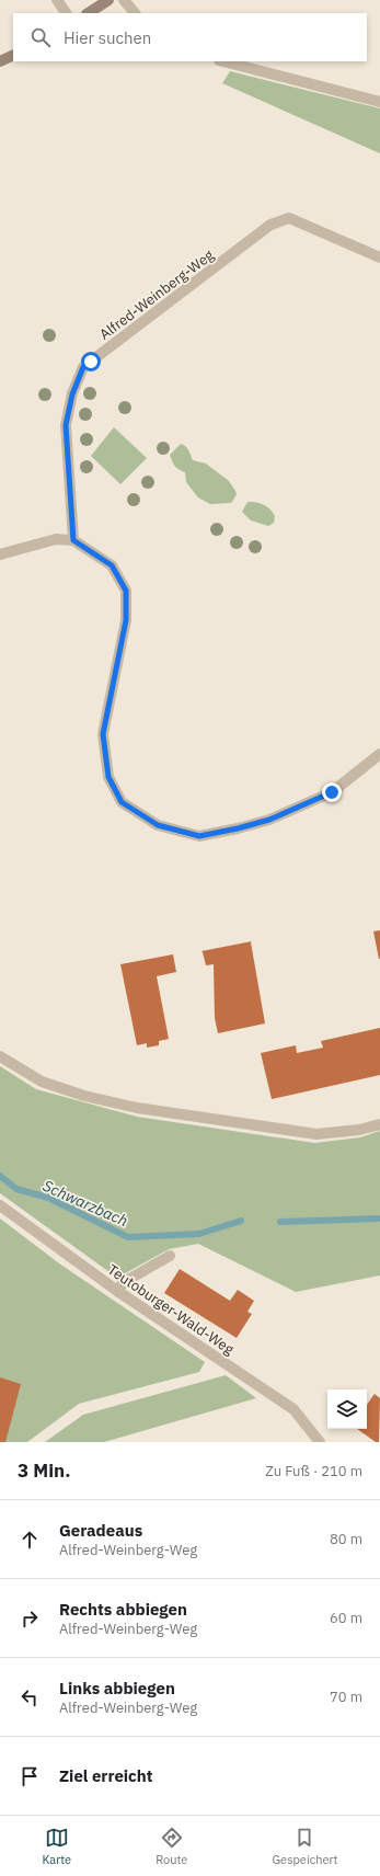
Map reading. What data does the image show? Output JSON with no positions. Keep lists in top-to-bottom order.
{
  "streets": {
    "street": ["Alfred-Weinberg-Weg", "Teutoburger-Wald-Weg"]
  },
  "water": ["Schwarzbach"],
  "page": {
    "search": "Hier suchen",
    "heading": ["3 Min.", "Zu Fuß · 210 m"],
    "list": [
      ["Geradeaus", "Alfred-Weinberg-Weg", "80 m"],
      ["Rechts abbiegen", "Alfred-Weinberg-Weg", "60 m"],
      ["Links abbiegen", "Alfred-Weinberg-Weg", "70 m"],
      "Ziel erreicht"
    ],
    "nav": ["Karte", "Route", "Gespeichert"]
  }
}
